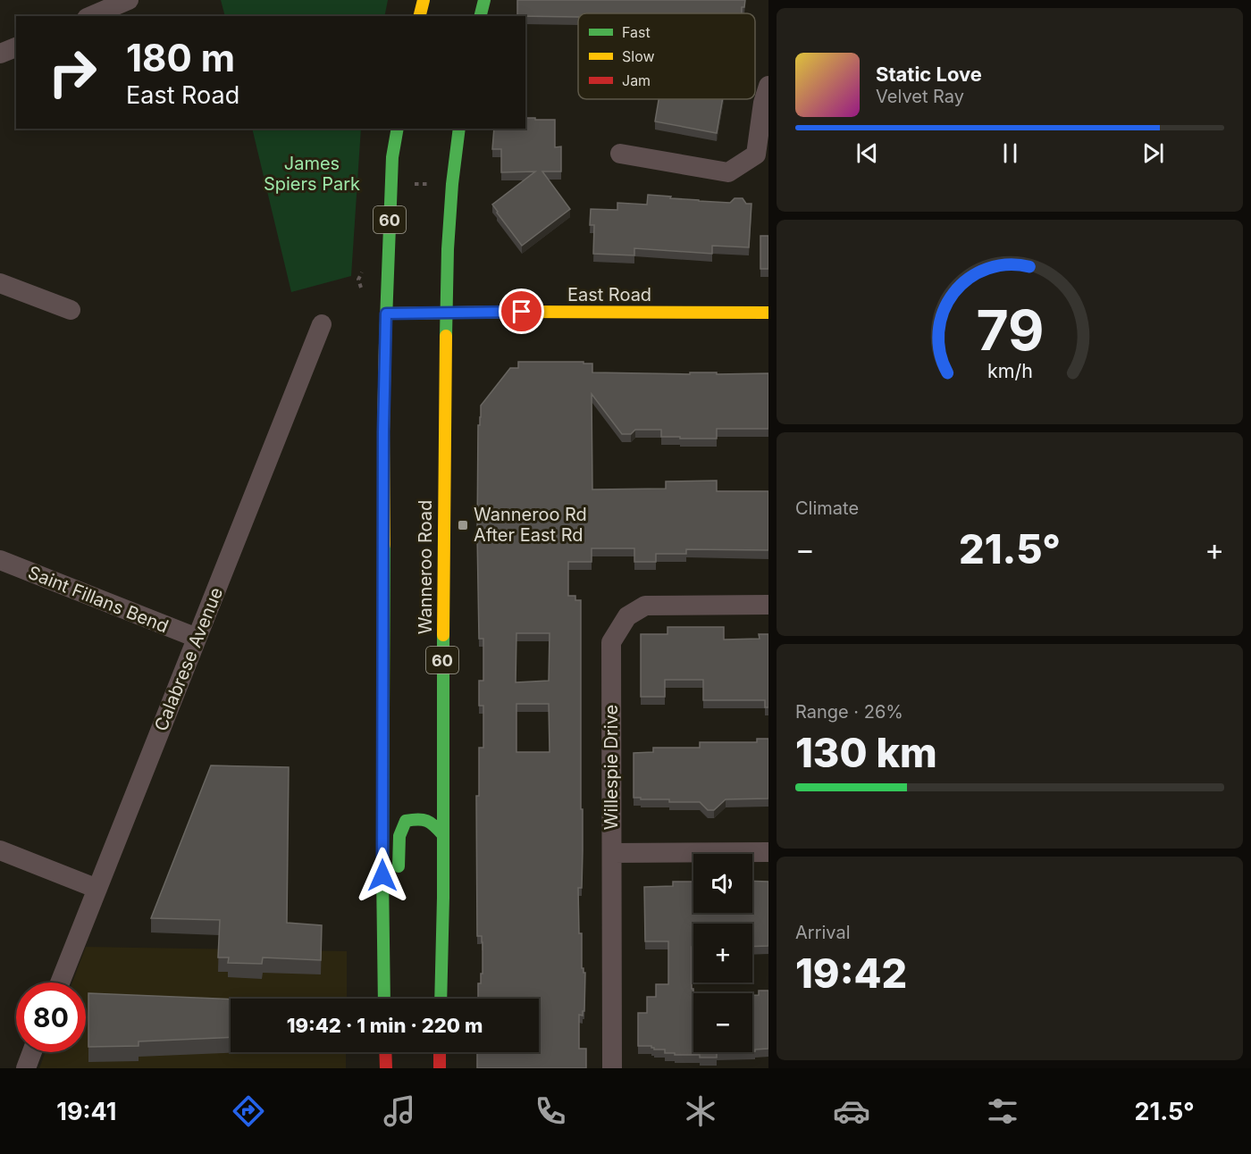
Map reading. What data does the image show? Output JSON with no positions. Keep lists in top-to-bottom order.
{
  "streets": {
    "main road": ["60", "East Road", "Wanneroo Road"],
    "street": ["Saint Fillans Bend", "Calabrese Avenue", "Willespie Drive"]
  },
  "crossings": [
    ["60", "East Road"],
    ["East Road", "Wanneroo Road"],
    ["Saint Fillans Bend", "Calabrese Avenue"]
  ],
  "parks": ["James Spiers Park"],
  "places": {
    "transit": ["Wanneroo Rd After East Rd"]
  },
  "legend": ["Fast", "Slow", "Jam"],
  "page": {
    "turn": ["180 m", "East Road"],
    "song": ["Static Love", "Velvet Ray"],
    "tile": [
      "Climate",
      ["Range · 26%", "130 km"],
      ["Arrival", "19:42"]
    ],
    "heat": ["−", "21.5°", "+"],
    "map_buttons": ["+", "−"],
    "limit": "80",
    "trip": "19:42 · 1 min · 220 m",
    "tabs": ["19:41", "21.5°"],
    "gauge": ["79", "km/h"]
  }
}
